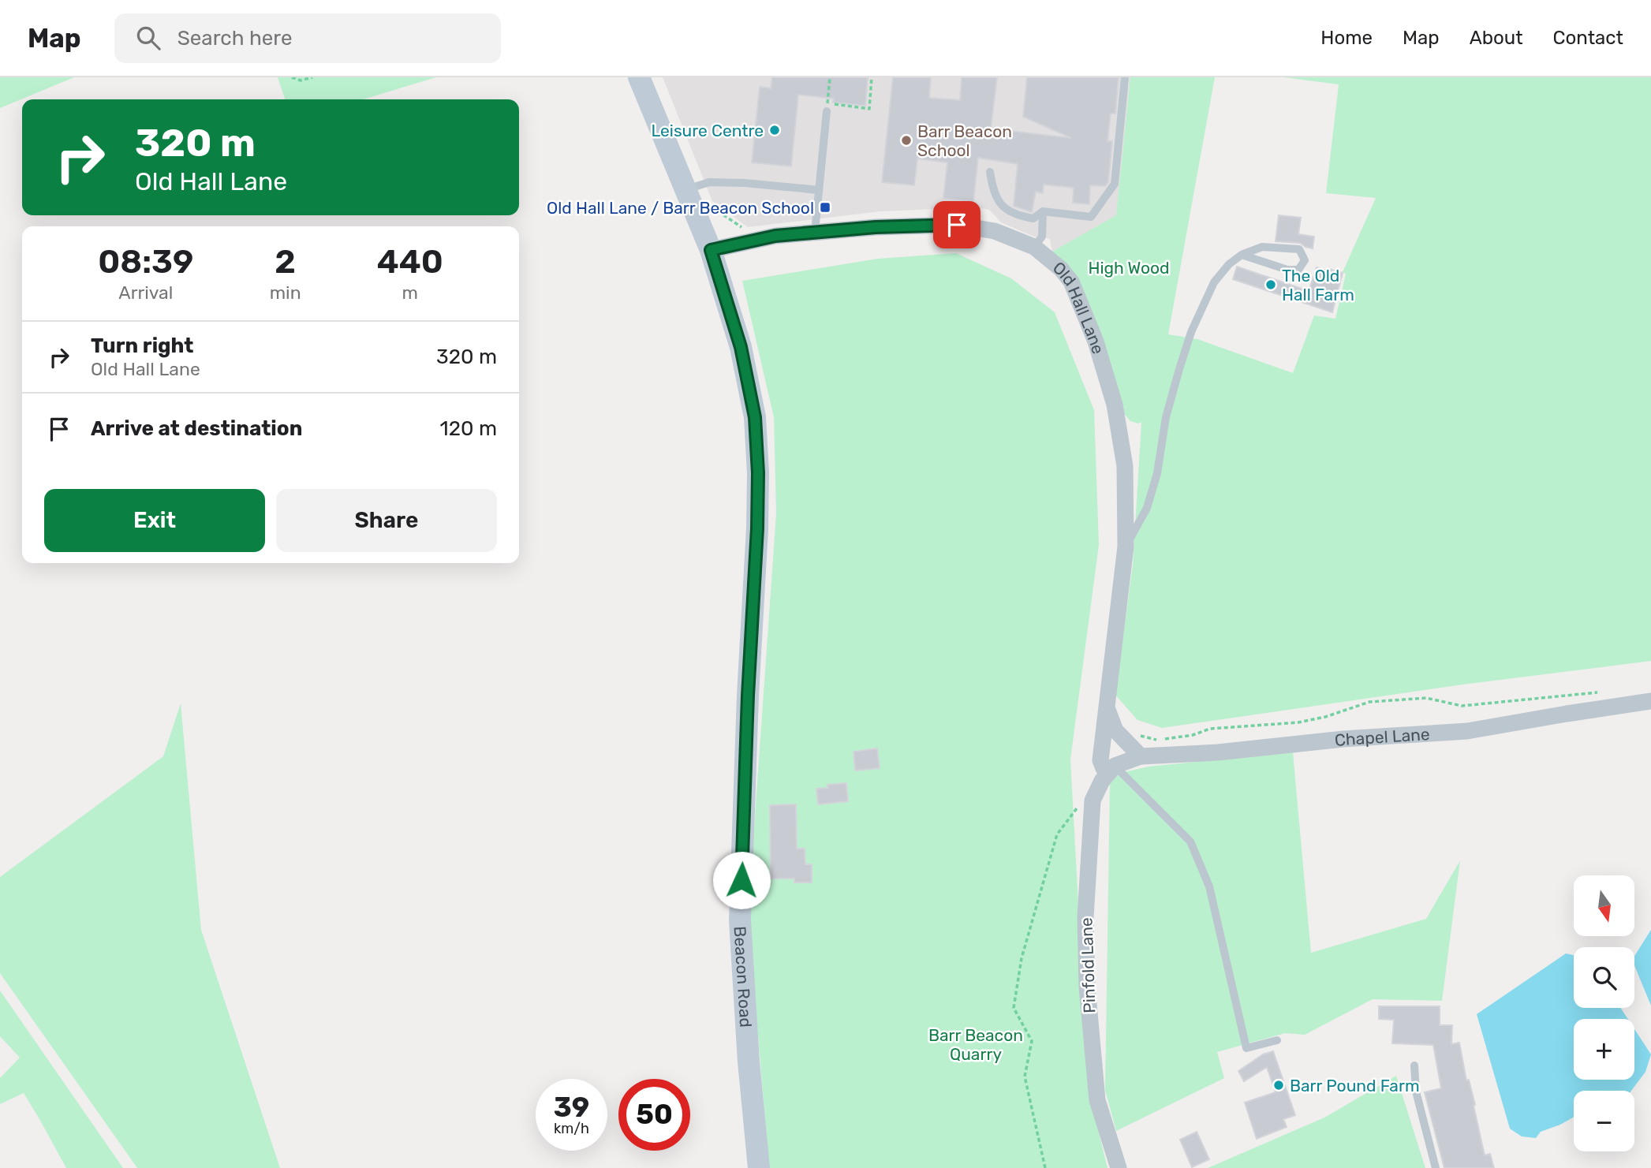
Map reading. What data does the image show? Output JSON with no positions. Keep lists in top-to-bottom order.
{
  "streets": {
    "main road": ["Beacon Road"],
    "street": ["Old Hall Lane", "Chapel Lane", "Pinfold Lane"]
  },
  "crossings": [
    ["Old Hall Lane", "Chapel Lane"],
    ["Old Hall Lane", "Pinfold Lane"],
    ["Old Hall Lane", "Beacon Road"],
    ["Chapel Lane", "Pinfold Lane"]
  ],
  "parks": ["High Wood", "Barr Beacon Quarry"],
  "places": {
    "other": [
      "Leisure Centre",
      "Barr Beacon School",
      "The Old Hall Farm",
      "Barr Pound Farm"
    ],
    "transit": ["Old Hall Lane / Barr Beacon School"]
  },
  "north": "bottom",
  "page": {
    "header": "Map",
    "search": "Search here",
    "nav": [
      "Home",
      "Map",
      "About",
      "Contact"
    ],
    "turn": ["320 m", "Old Hall Lane"],
    "eta": [
      "08:39",
      "Arrival",
      "2",
      "min",
      "440",
      "m"
    ],
    "list": [
      {
        "name": "Turn right",
        "note": "Old Hall Lane",
        "value": "320 m"
      },
      {
        "name": "Arrive at destination",
        "value": "120 m"
      }
    ],
    "buttons": ["Exit", "Share"],
    "map_buttons": ["+", "−"],
    "speed": "39 km/h",
    "limit": "50"
  }
}
